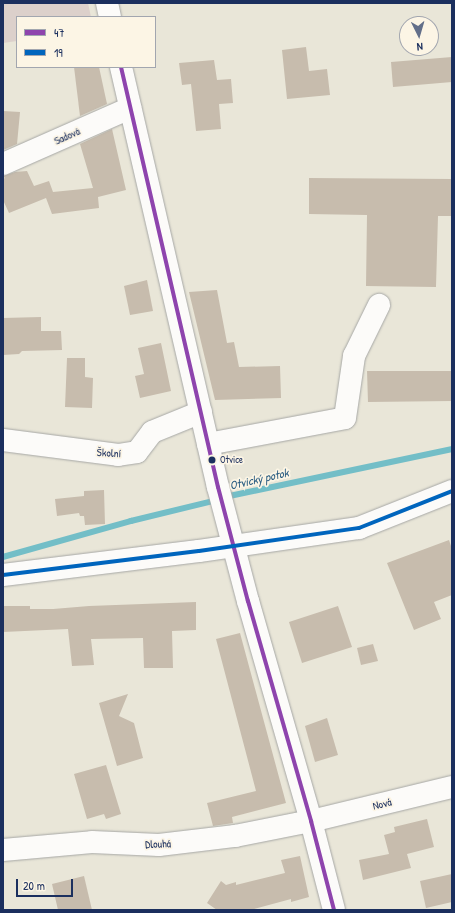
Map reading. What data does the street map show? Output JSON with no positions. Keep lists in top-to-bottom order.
{
  "streets": {
    "street": [
      "Sadová",
      "Školní",
      "Nová",
      "Dlouhá"
    ]
  },
  "crossings": [
    ["Nová", "Dlouhá"]
  ],
  "water": ["Otvický potok"],
  "places": ["Otvice"],
  "lines": ["transit line 47", "transit line 19"],
  "legend": ["47", "19"],
  "scale_bar": "20 m",
  "north": "bottom"
}
